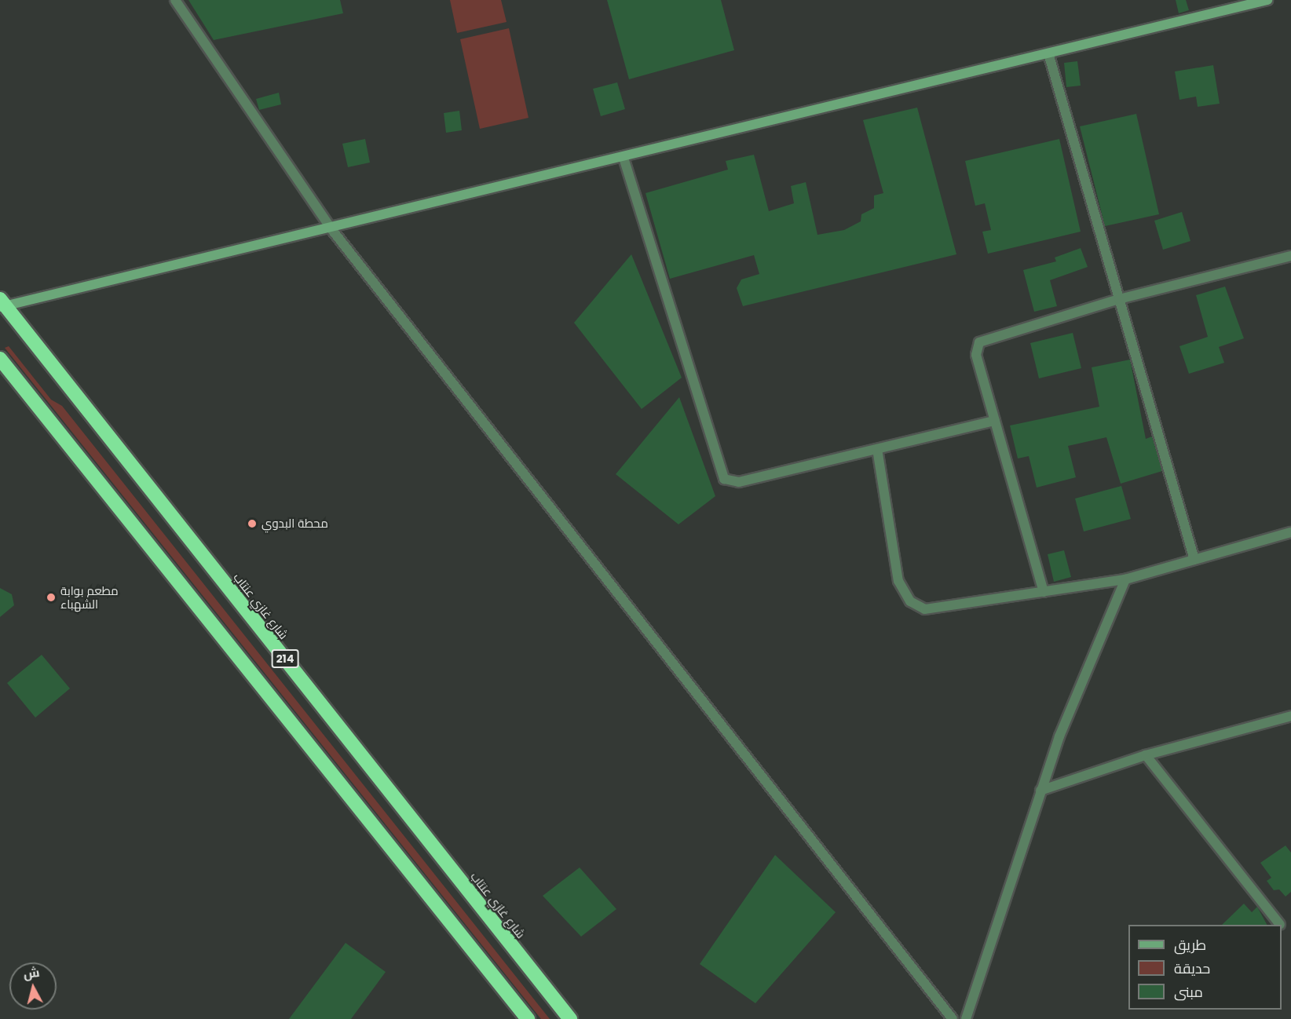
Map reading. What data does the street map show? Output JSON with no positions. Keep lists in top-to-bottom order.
{
  "streets": {
    "highway": ["شارع غازي عنتاب", "214"]
  },
  "places": ["محطة البدوي", "مطعم بوابة الشهباء"],
  "legend": ["طريق", "حديقة", "مبنى"],
  "north": "top"
}
